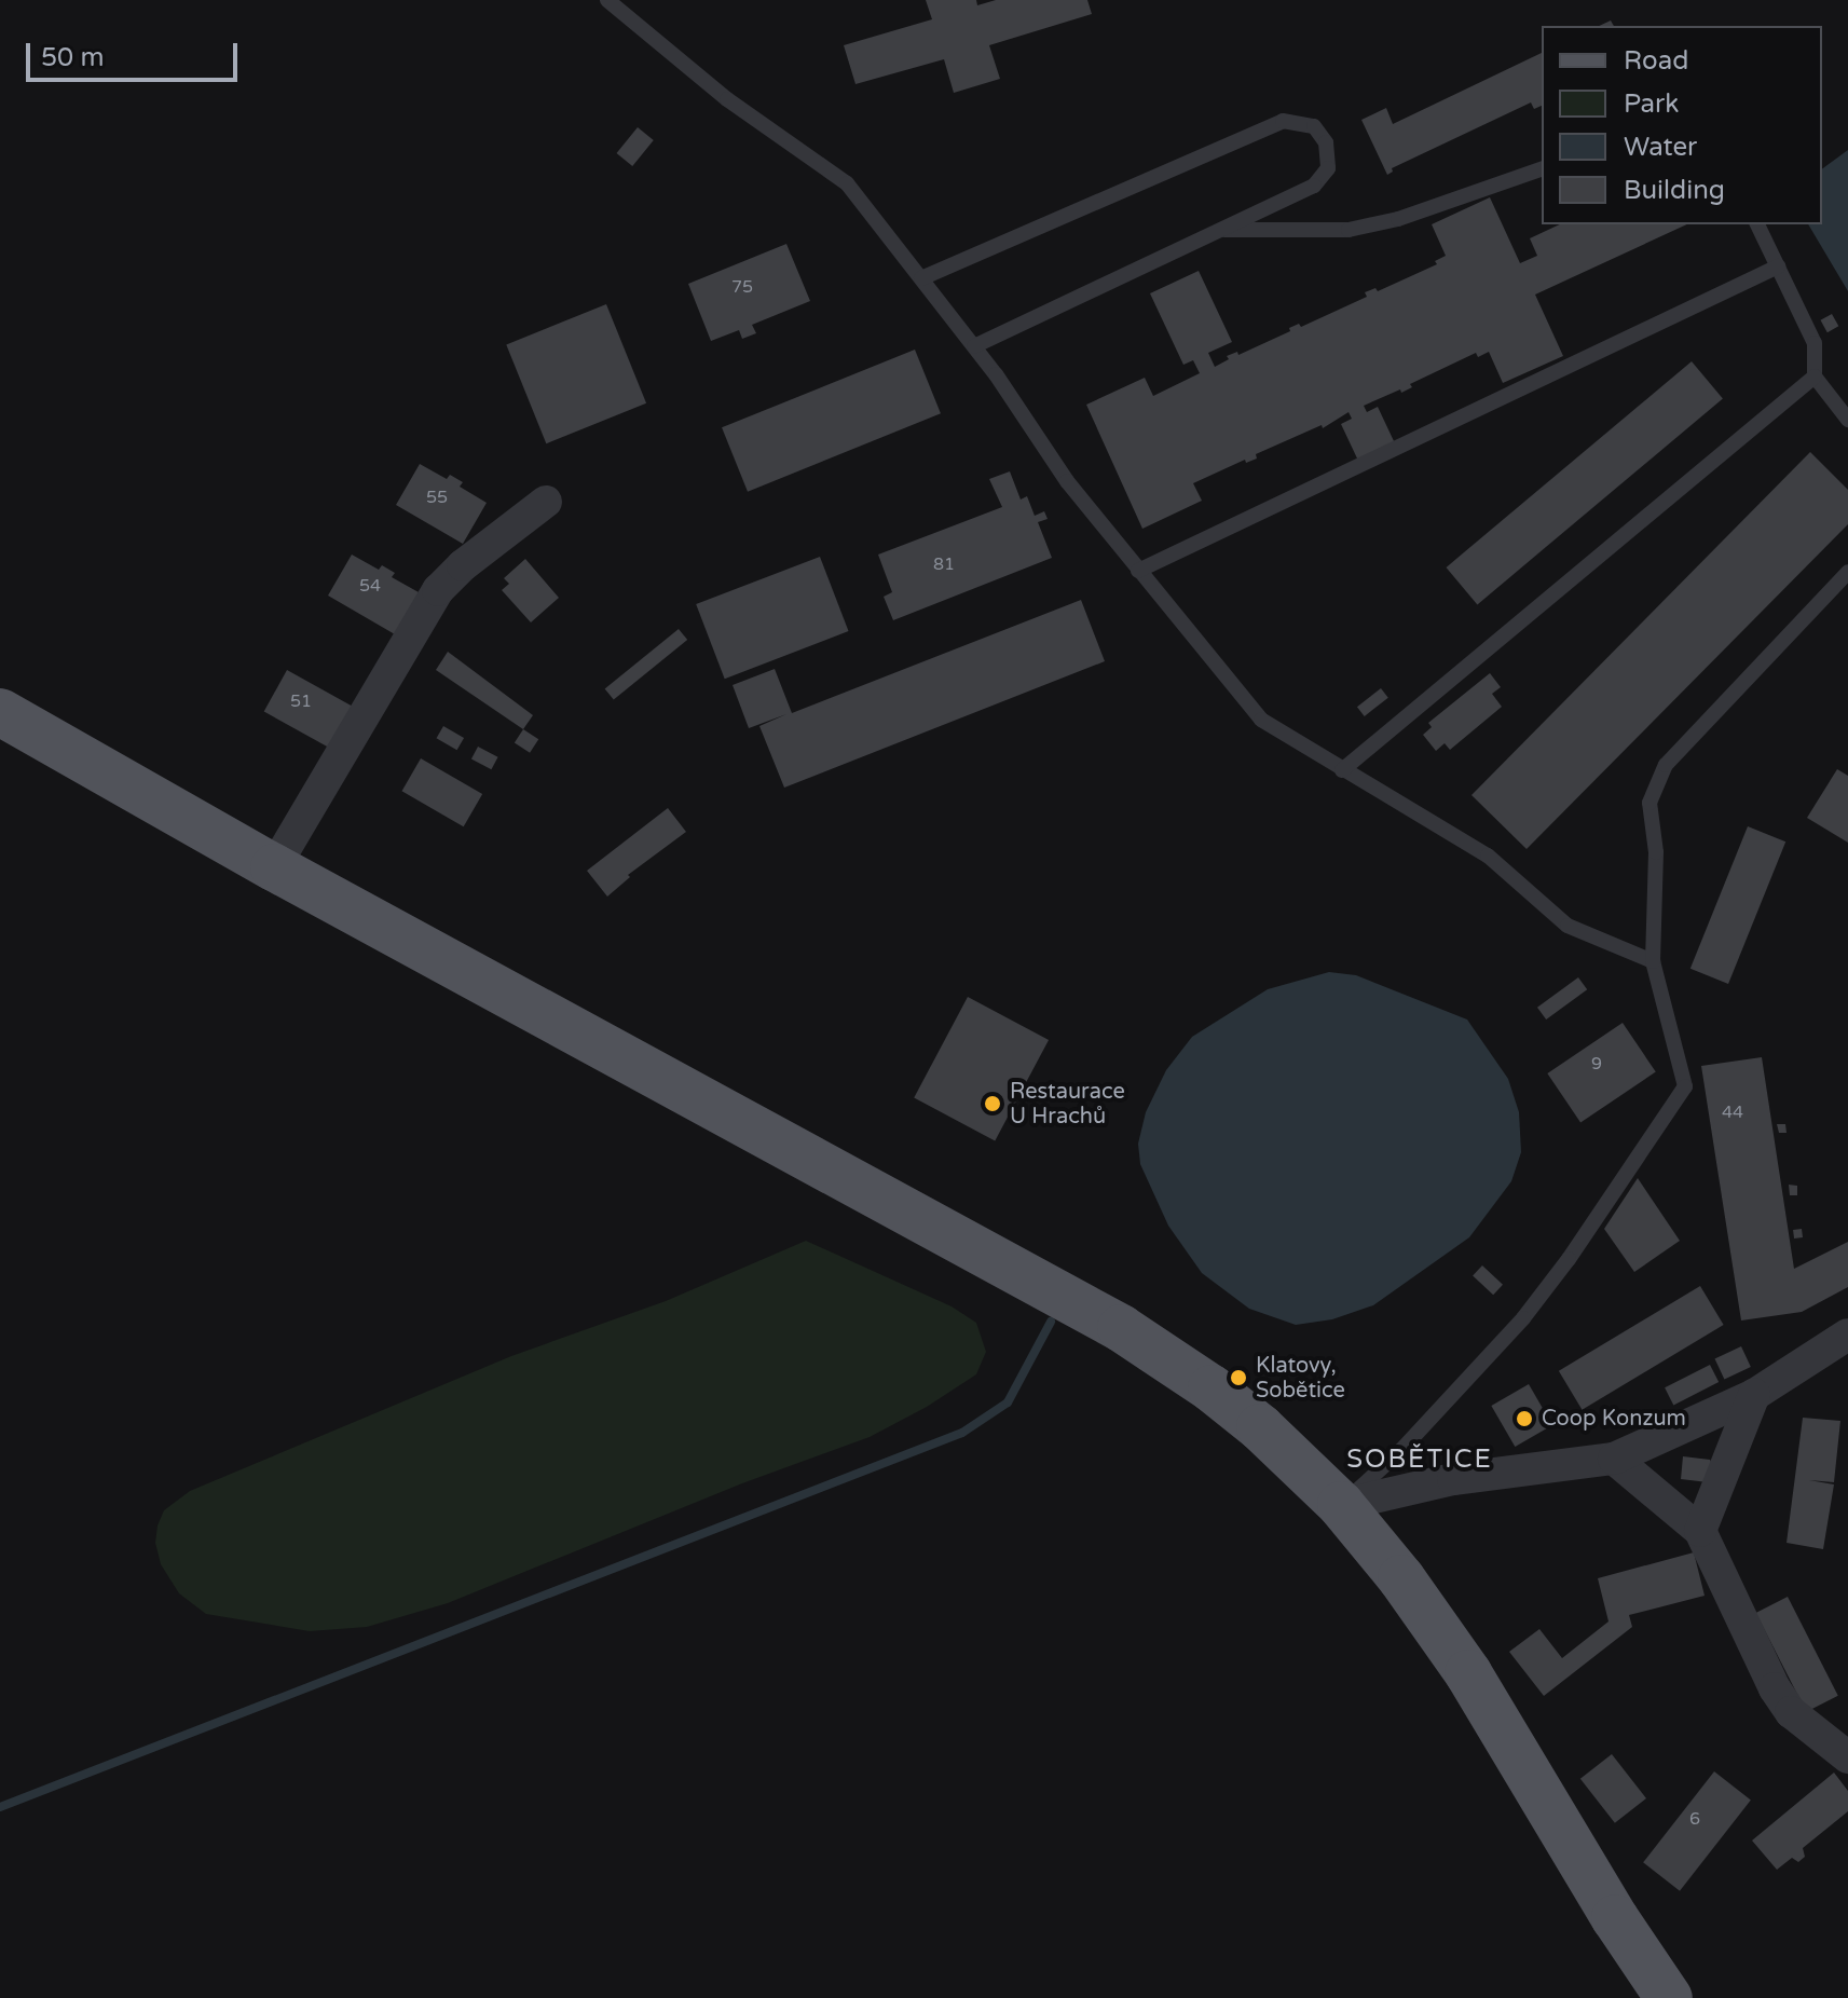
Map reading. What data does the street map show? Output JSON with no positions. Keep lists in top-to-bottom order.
{
  "districts": ["SOBĚTICE"],
  "places": ["Restaurace U Hrachů", "Klatovy, Sobětice", "Coop Konzum"],
  "house_numbers": [
    "75",
    "55",
    "81",
    "54",
    "51",
    "9",
    "44",
    "6"
  ],
  "legend": [
    "Road",
    "Park",
    "Water",
    "Building"
  ],
  "scale_bar": "50 m"
}
